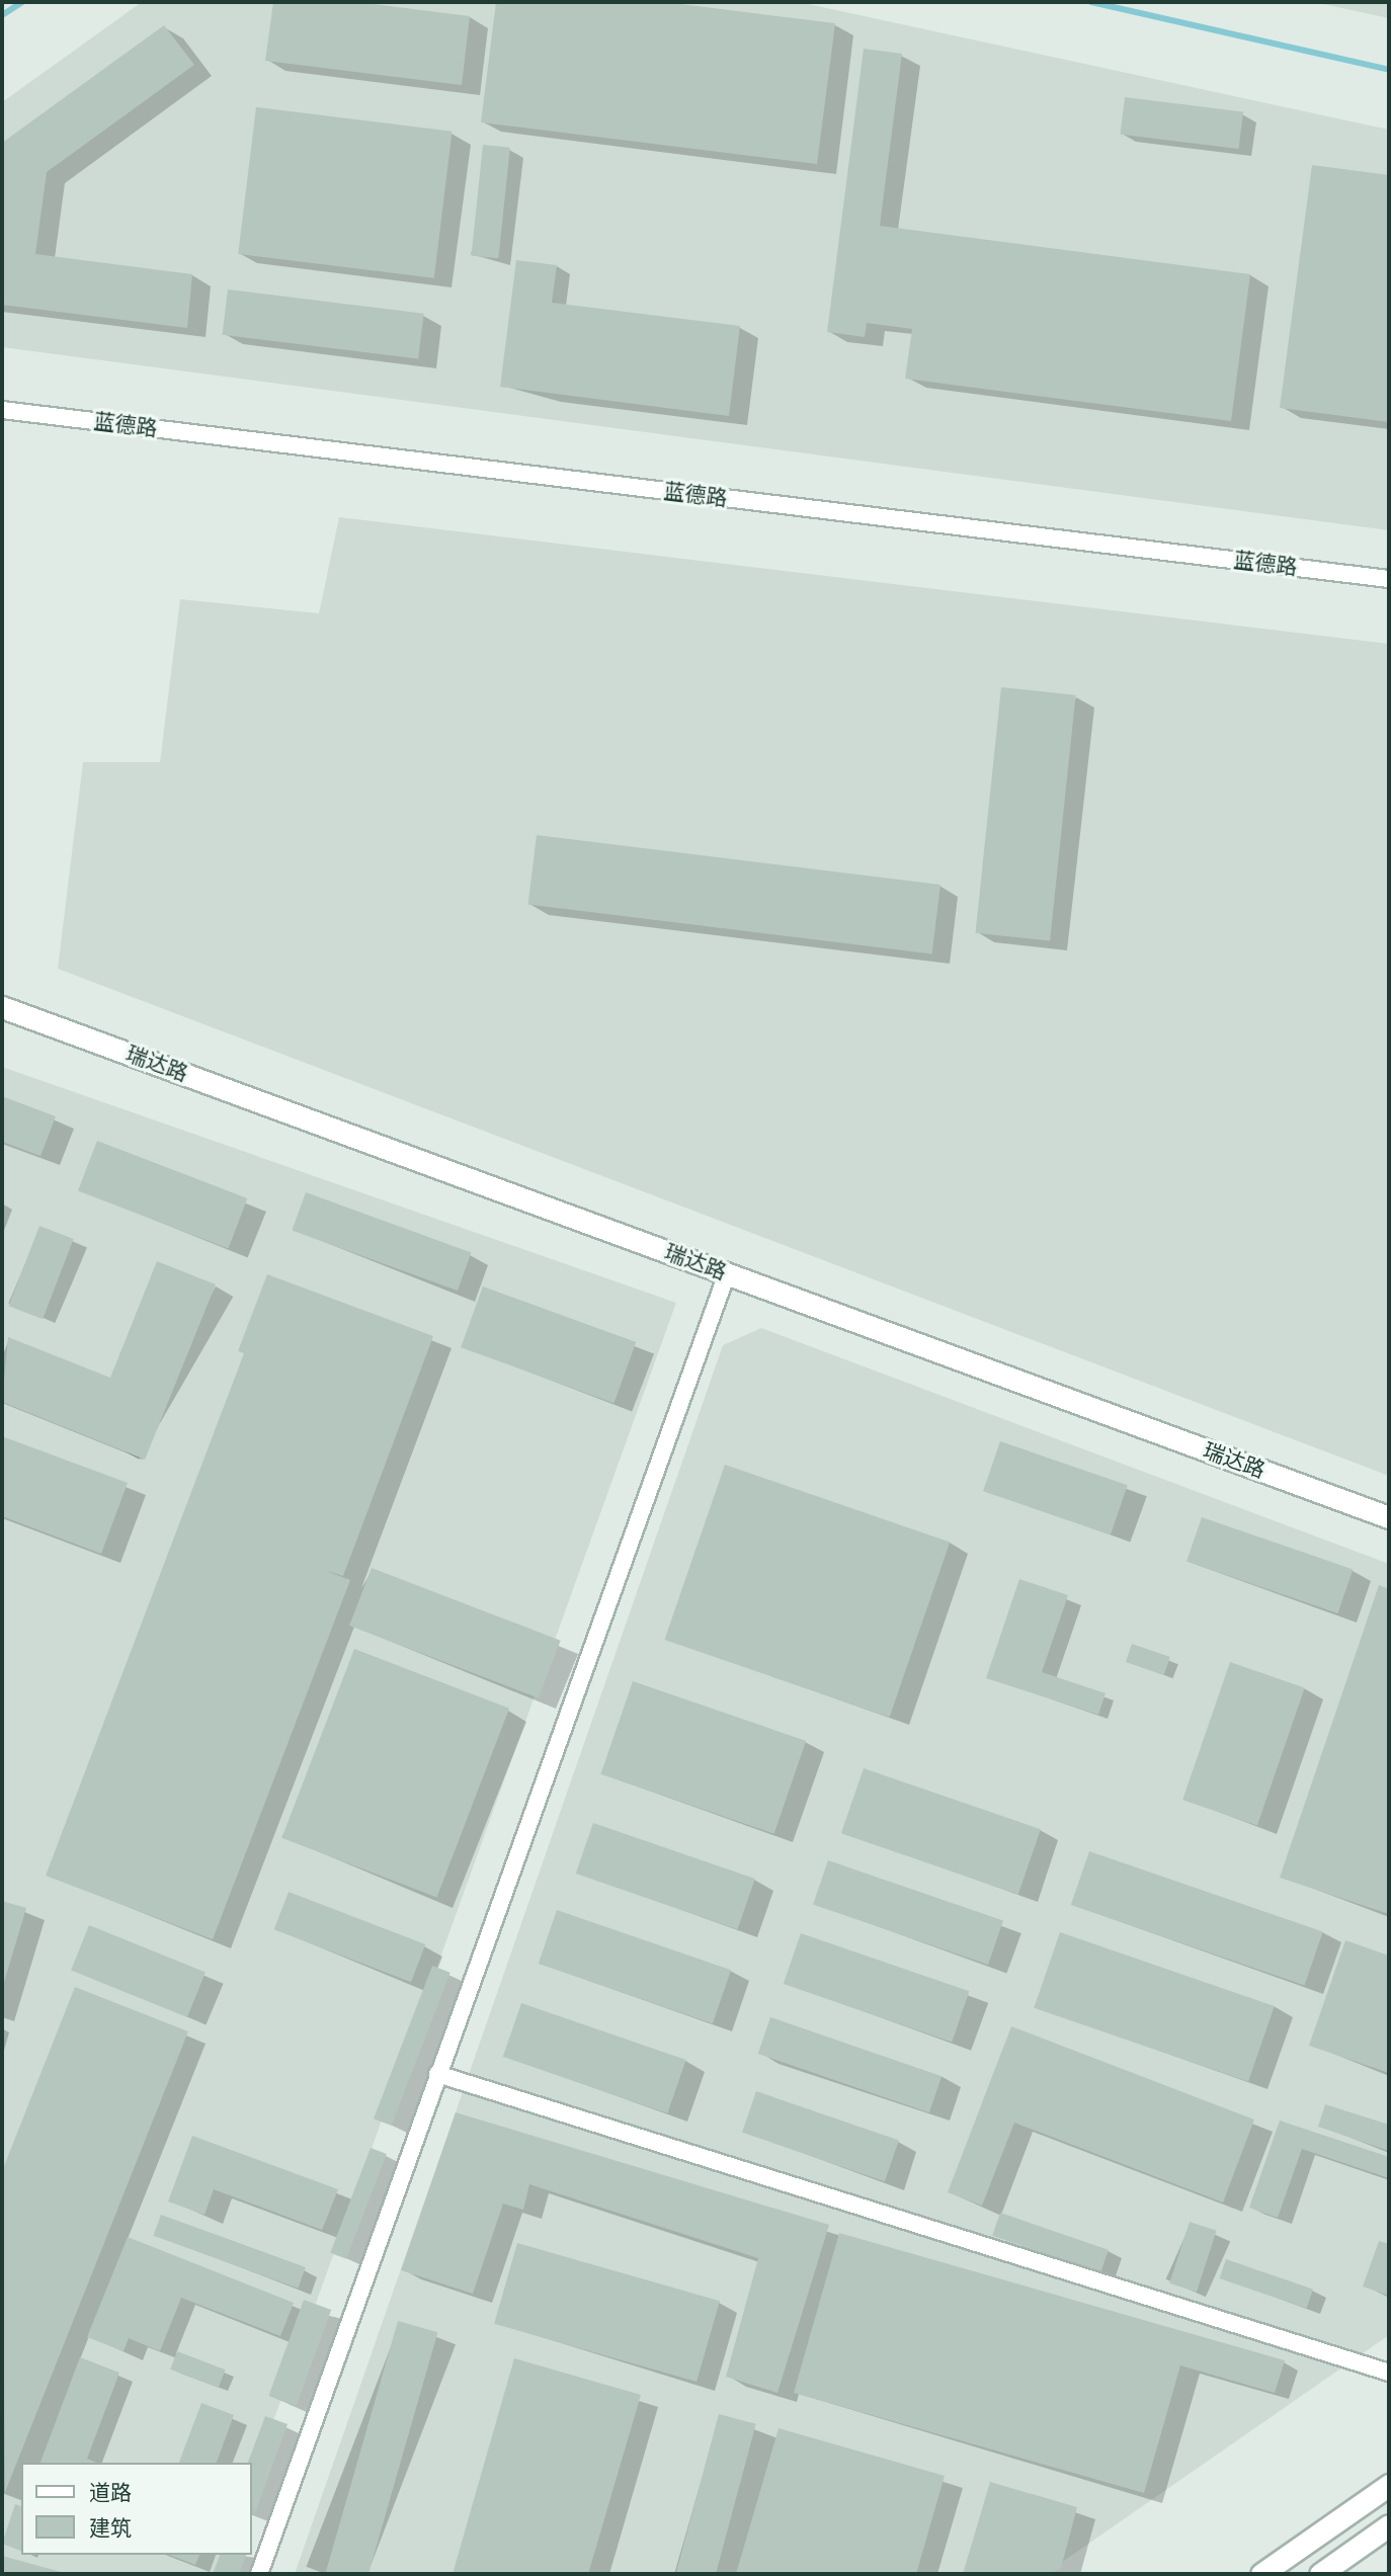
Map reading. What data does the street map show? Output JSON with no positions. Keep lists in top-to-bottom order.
{
  "streets": {
    "street": ["蓝德路", "瑞达路"]
  },
  "legend": ["道路", "建筑"]
}
